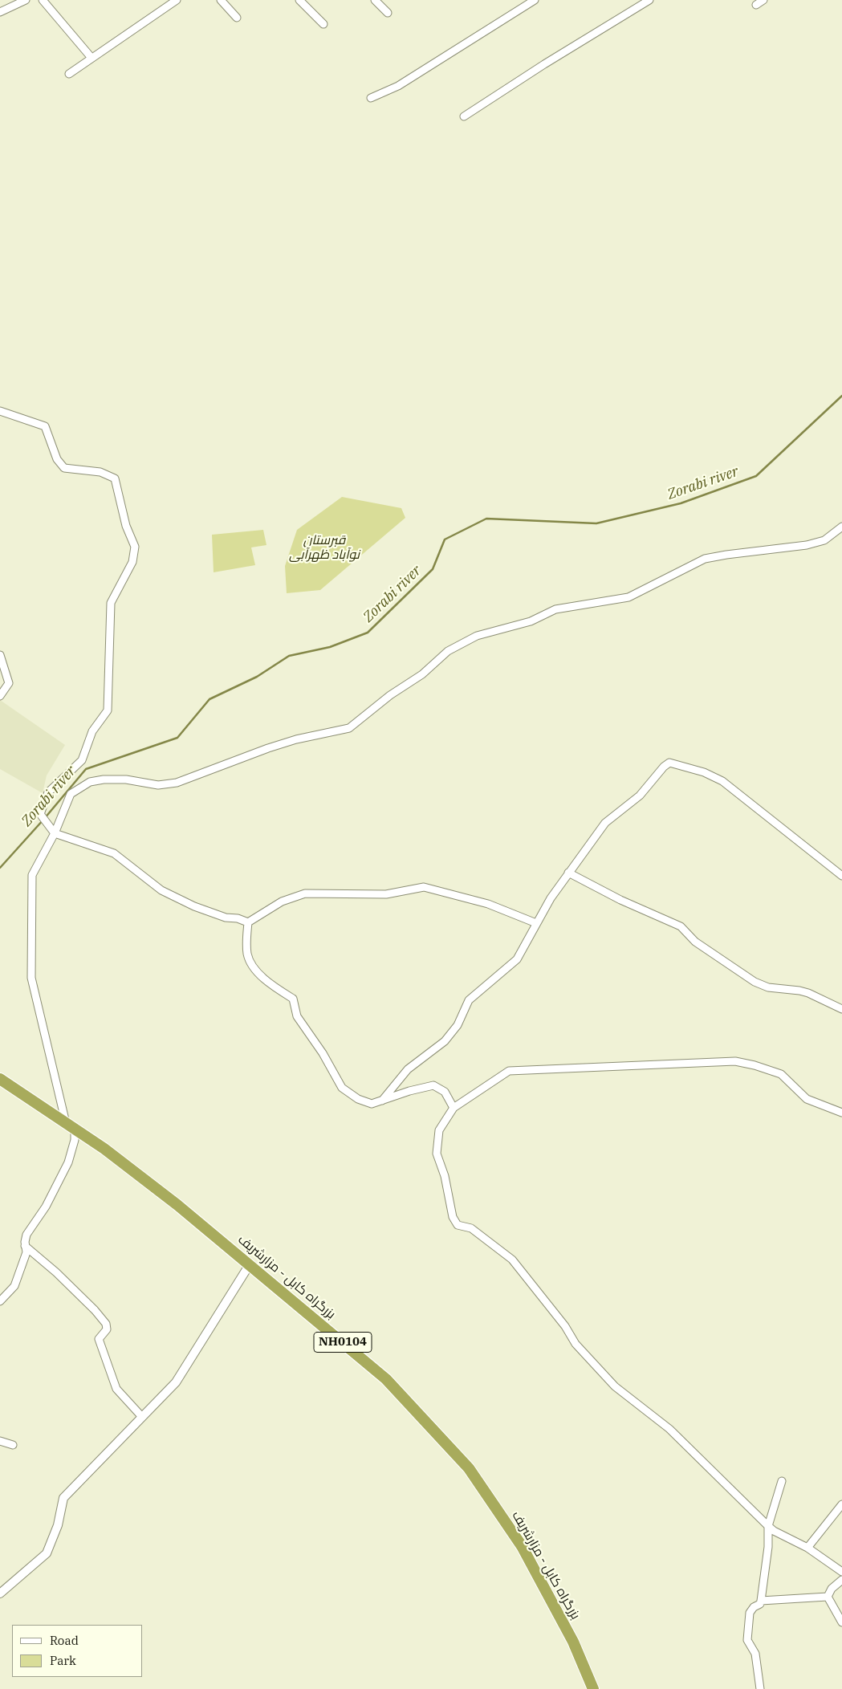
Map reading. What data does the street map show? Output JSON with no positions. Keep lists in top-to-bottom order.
{
  "streets": {
    "highway": ["بزرگراه کابل - مزارشریف", "NH0104"]
  },
  "water": ["Zorabi river"],
  "parks": ["قبرستان نوآباد ظهرآبی"],
  "legend": ["Road", "Park"]
}
